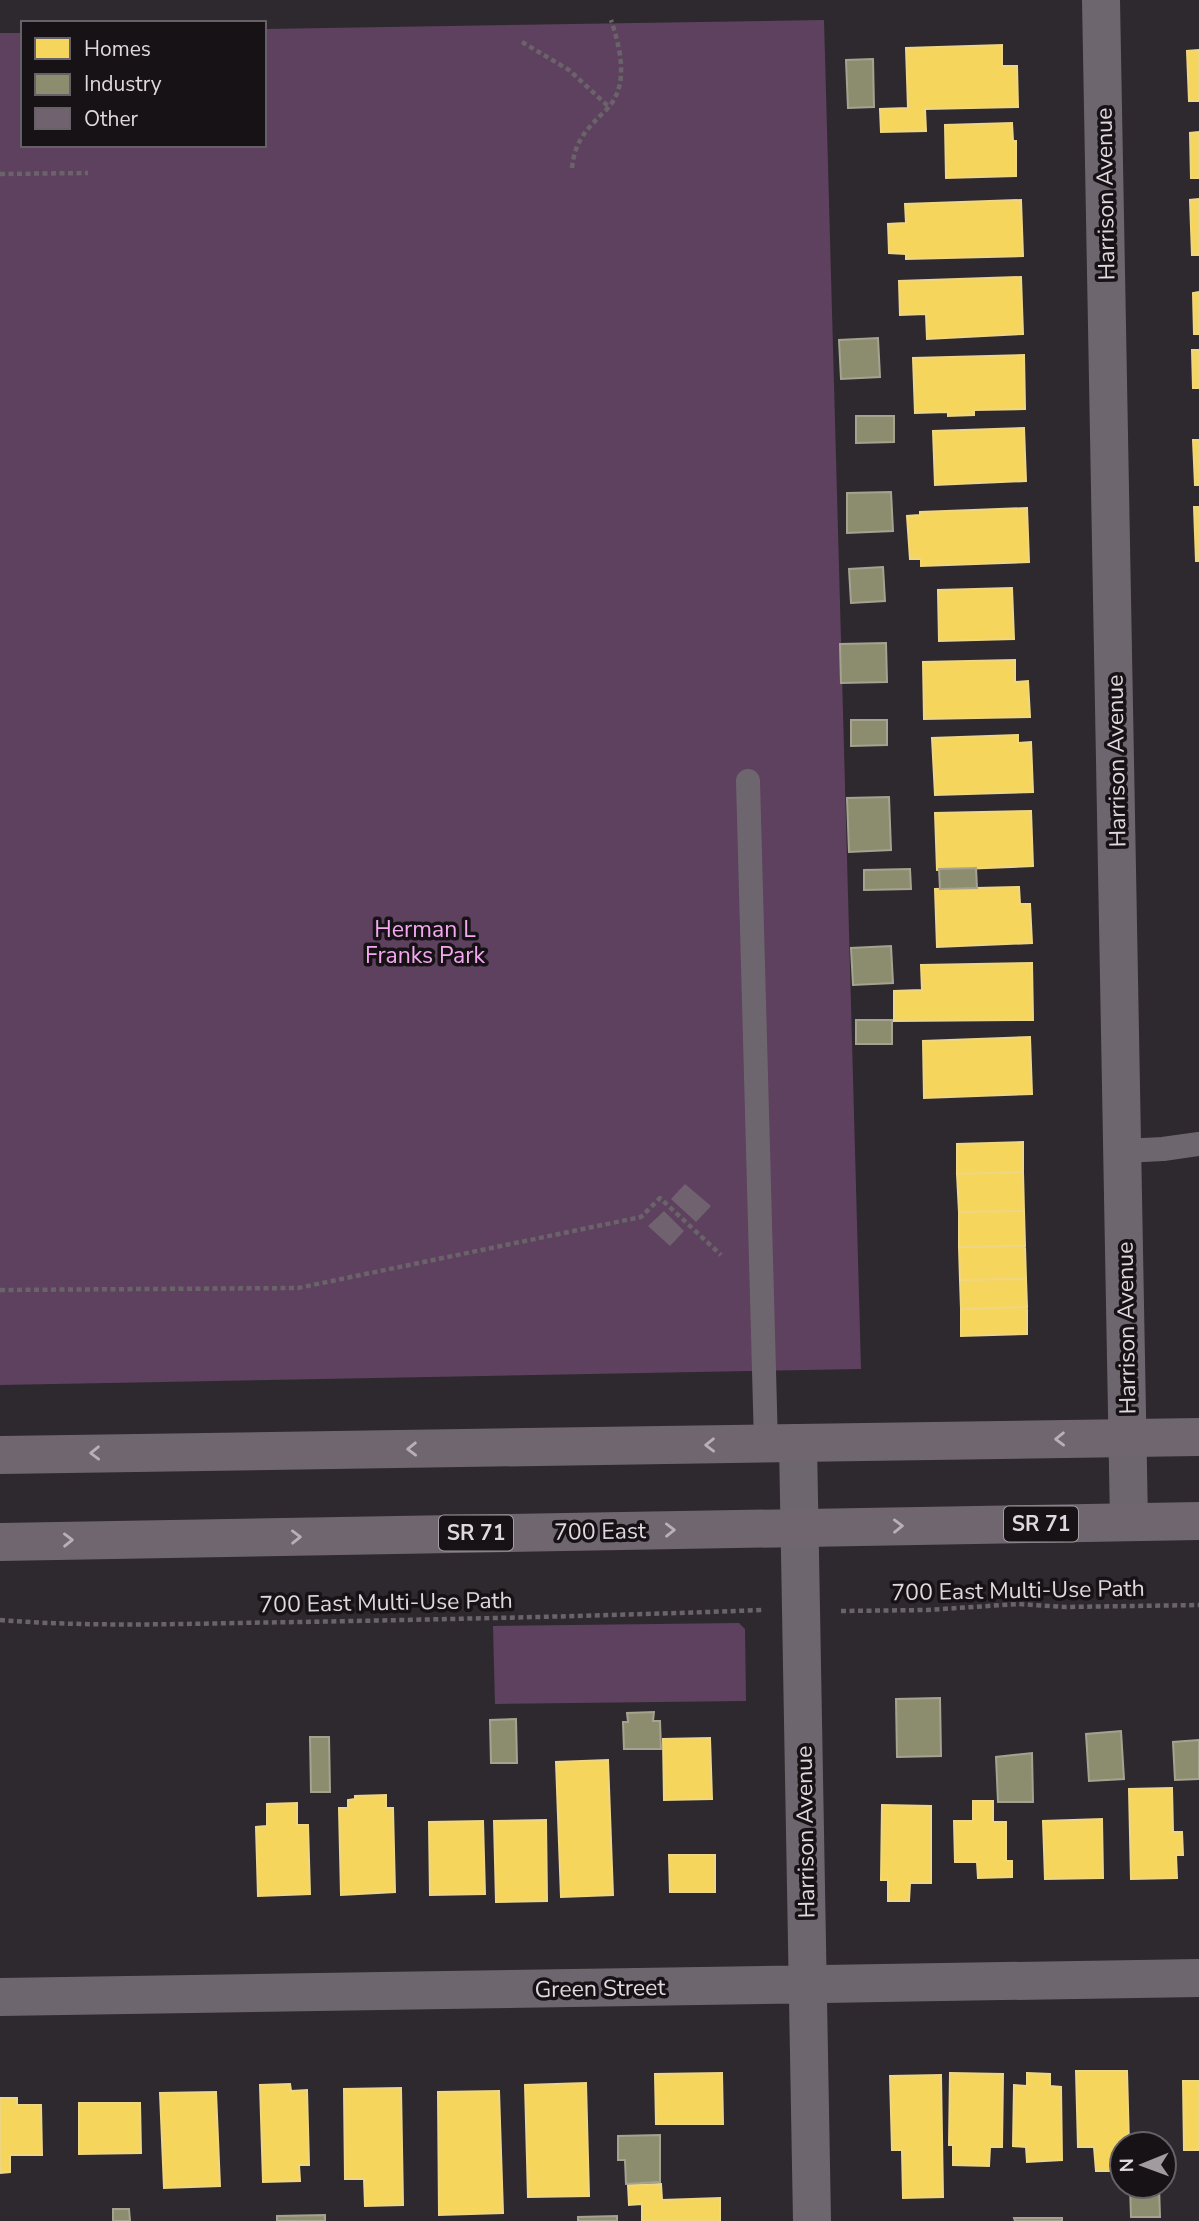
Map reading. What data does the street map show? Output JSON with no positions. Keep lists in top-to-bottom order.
{
  "streets": {
    "main road": ["SR 71", "700 East"],
    "street": ["Harrison Avenue", "Green Street"],
    "path": ["700 East Multi-Use Path"]
  },
  "crossings": [
    ["Harrison Avenue", "700 East"],
    ["Harrison Avenue", "Green Street"]
  ],
  "parks": ["Herman L Franks Park"],
  "legend": ["Homes", "Industry", "Other"],
  "north": "left"
}
